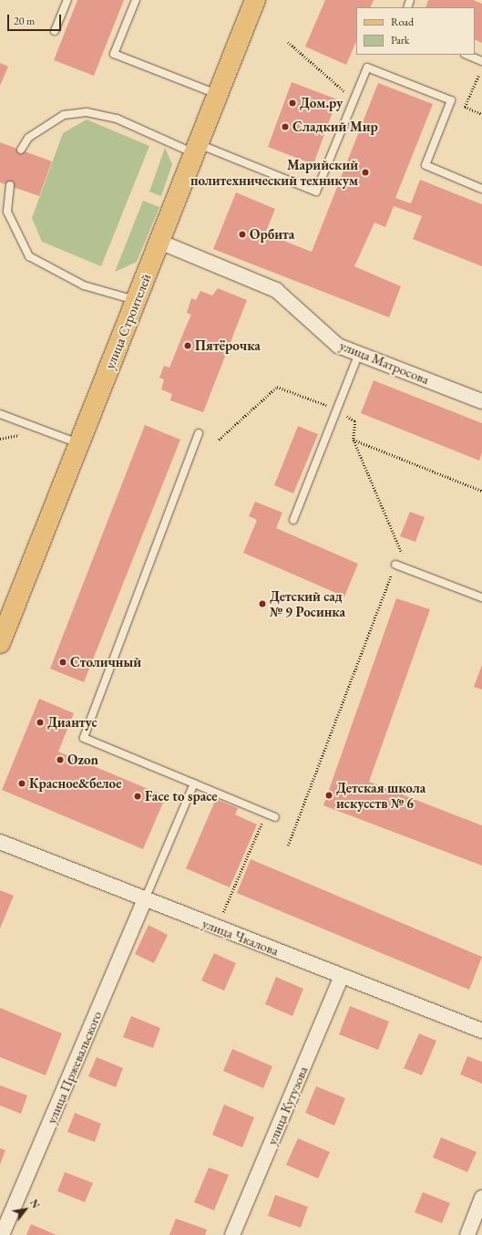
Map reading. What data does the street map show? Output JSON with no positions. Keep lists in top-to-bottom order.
{
  "streets": {
    "main road": ["улица Строителей"],
    "street": [
      "улица Матросова",
      "улица Чкалова",
      "улица Пржевальского",
      "улица Кутузова"
    ]
  },
  "crossings": [
    ["улица Строителей", "улица Матросова"],
    ["улица Чкалова", "улица Пржевальского"],
    ["улица Чкалова", "улица Кутузова"]
  ],
  "places": [
    "Дом.ру",
    "Сладкий Мир",
    "Марийский политехнический техникум",
    "Орбита",
    "Пятёрочка",
    "Детский сад № 9 Росинка",
    "Столичный",
    "Диантус",
    "Ozon",
    "Красное&белое",
    "Детская школа искусств № 6",
    "Face to space"
  ],
  "legend": ["Road", "Park"],
  "scale_bar": "20 m",
  "north": "top right"
}
